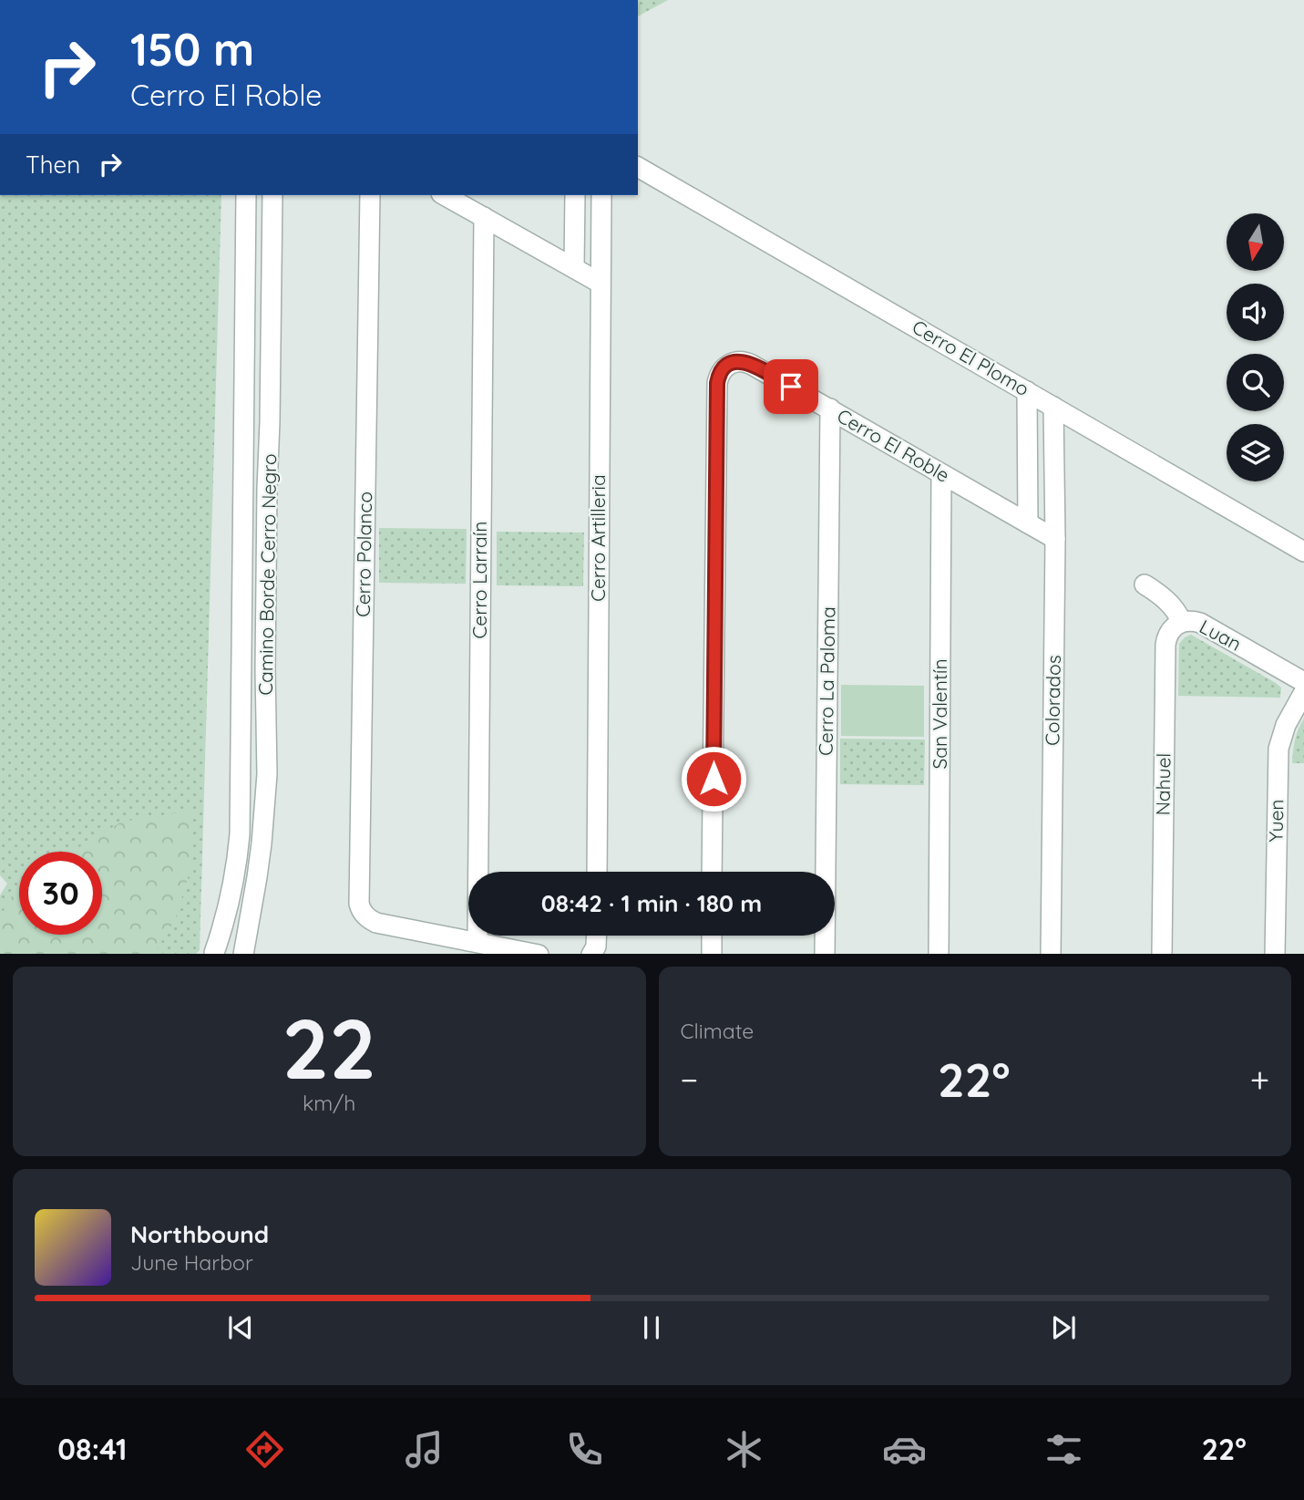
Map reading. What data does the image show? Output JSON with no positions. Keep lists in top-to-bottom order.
{
  "streets": {
    "street": [
      "Cerro El Plomo",
      "Cerro El Roble",
      "Cerro Artilleria",
      "Cerro Polanco",
      "Camino Borde Cerro Negro",
      "Cerro Larraín",
      "Luan",
      "Cerro La Paloma",
      "Colorados",
      "San Valentín",
      "Nahuel",
      "Yuen"
    ]
  },
  "crossings": [
    ["Cerro El Plomo", "Colorados"],
    ["Cerro El Roble", "Cerro La Paloma"],
    ["Cerro El Roble", "Colorados"],
    ["Cerro El Roble", "San Valentín"],
    ["Cerro Polanco", "Cerro Larraín"],
    ["Luan", "Nahuel"]
  ],
  "north": "bottom",
  "page": {
    "turn": ["150 m", "Cerro El Roble"],
    "then": "Then",
    "limit": "30",
    "trip": "08:42 · 1 min · 180 m",
    "tile": [
      ["22", "km/h"],
      "Climate"
    ],
    "heat": ["−", "22°", "+"],
    "song": ["Northbound", "June Harbor"],
    "tabs": ["08:41", "22°"]
  }
}
